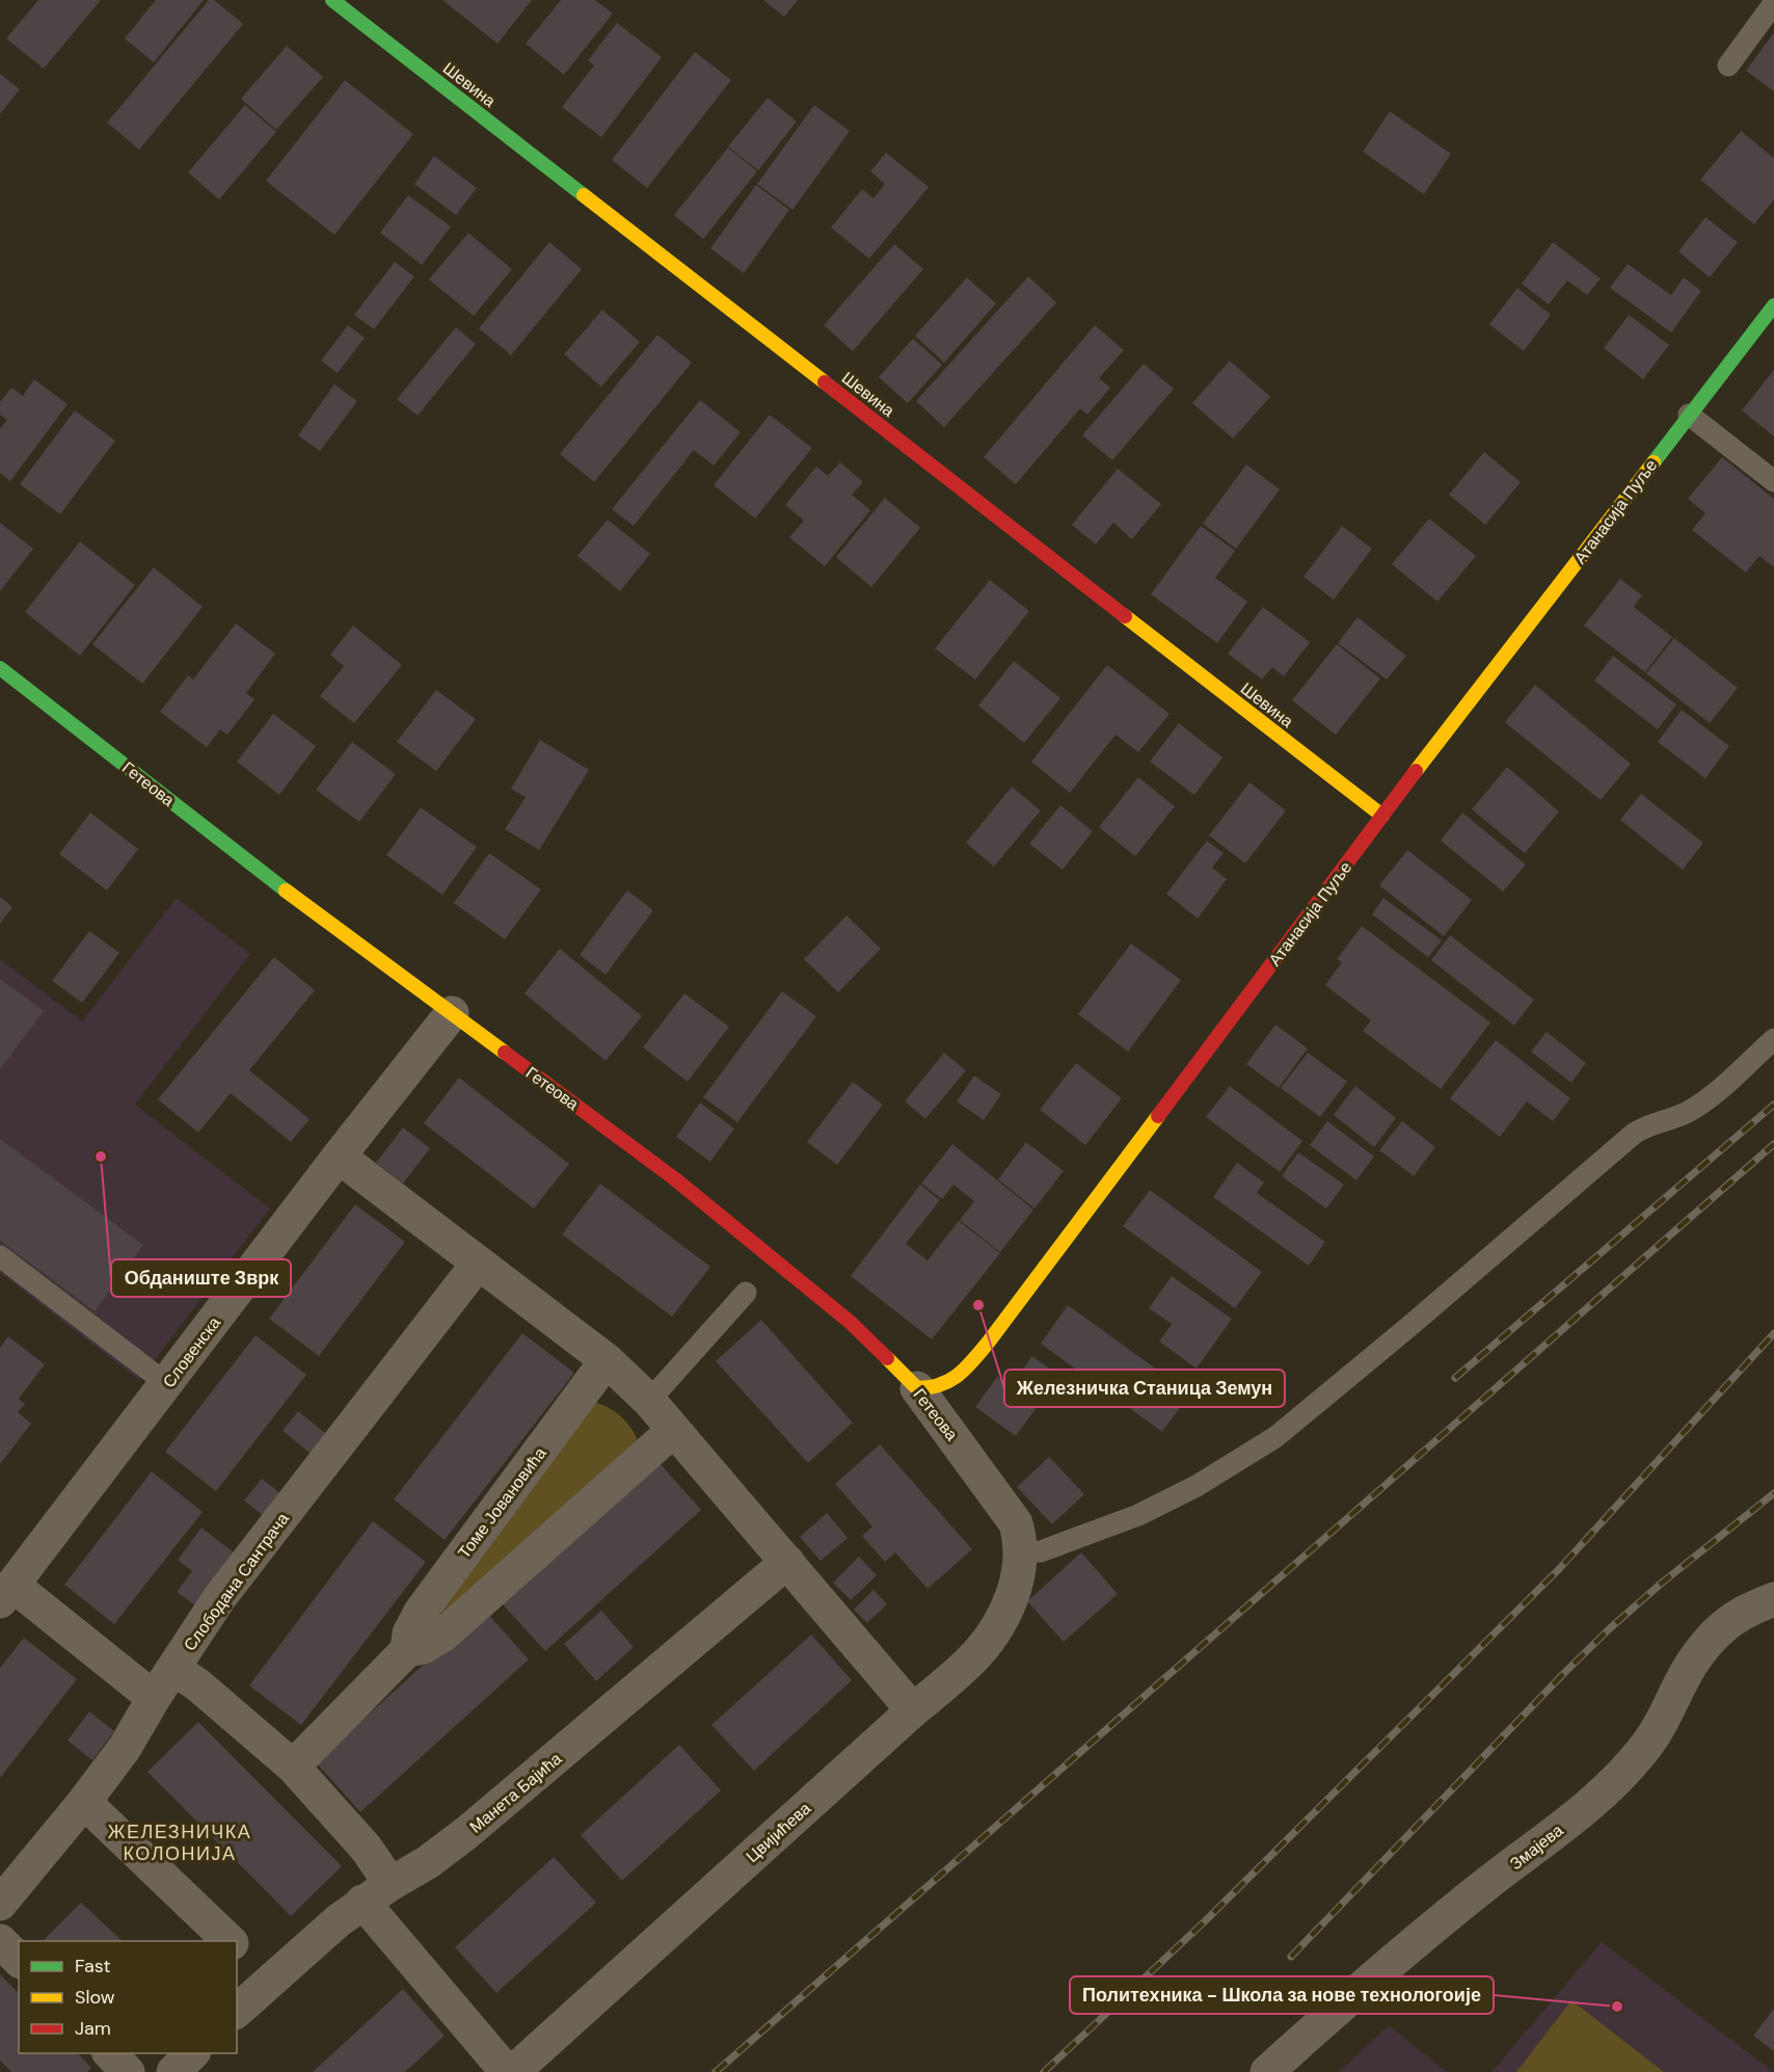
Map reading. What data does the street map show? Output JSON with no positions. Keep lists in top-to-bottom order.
{
  "streets": {
    "street": [
      "Шевина",
      "Атанасија Пуље",
      "Гетеова",
      "Словенска",
      "Томе Јовановића",
      "Слободана Сантрача",
      "Манета Бајића",
      "Цвијићева",
      "Змајева"
    ]
  },
  "crossings": [
    ["Шевина", "Атанасија Пуље"],
    ["Атанасија Пуље", "Гетеова"],
    ["Гетеова", "Словенска"],
    ["Гетеова", "Цвијићева"]
  ],
  "districts": ["ЖЕЛЕЗНИЧКА КОЛОНИЈА"],
  "places": ["Обданиште Зврк", "Железничка Станица Земун", "Политехника - Школа за нове технологоије"],
  "legend": ["Fast", "Slow", "Jam"]
}
